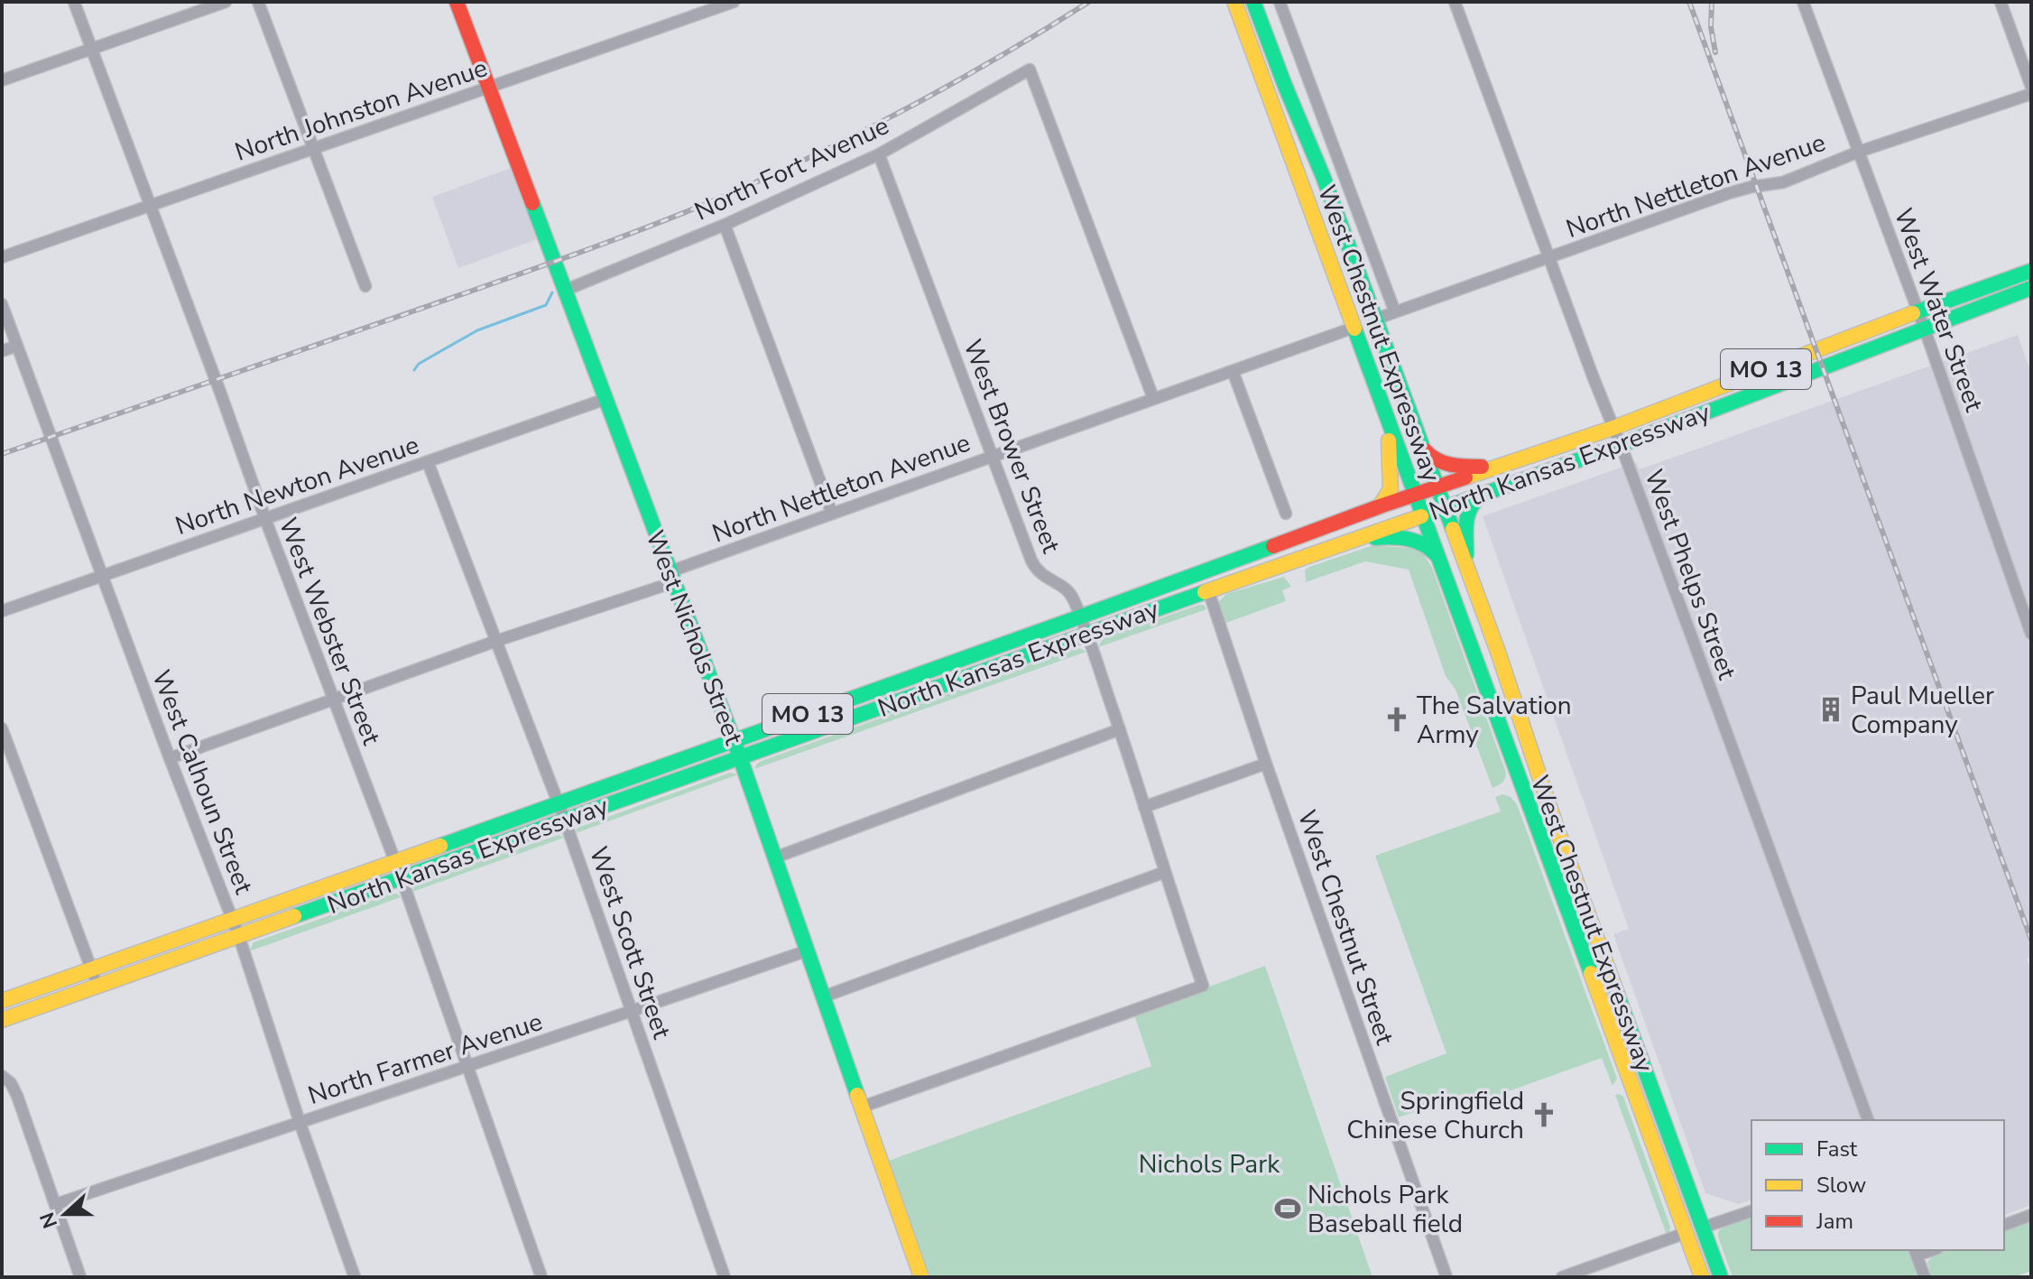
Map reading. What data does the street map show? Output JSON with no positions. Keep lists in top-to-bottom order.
{
  "streets": {
    "main road": [
      "West Chestnut Expressway",
      "MO 13",
      "North Kansas Expressway",
      "West Nichols Street"
    ],
    "street": [
      "North Johnston Avenue",
      "North Fort Avenue",
      "North Nettleton Avenue",
      "West Water Street",
      "West Brower Street",
      "North Newton Avenue",
      "West Phelps Street",
      "West Webster Street",
      "West Calhoun Street",
      "West Chestnut Street",
      "West Scott Street",
      "North Farmer Avenue"
    ]
  },
  "crossings": [
    ["North Johnston Avenue", "West Webster Street"],
    ["North Johnston Avenue", "West Nichols Street"],
    ["North Fort Avenue", "North Nettleton Avenue"],
    ["North Fort Avenue", "West Brower Street"],
    ["North Fort Avenue", "West Nichols Street"],
    ["North Nettleton Avenue", "West Water Street"],
    ["North Nettleton Avenue", "West Chestnut Expressway"],
    ["North Nettleton Avenue", "West Brower Street"],
    ["North Nettleton Avenue", "West Phelps Street"],
    ["North Nettleton Avenue", "West Webster Street"],
    ["North Nettleton Avenue", "West Nichols Street"],
    ["North Nettleton Avenue", "West Calhoun Street"],
    ["North Nettleton Avenue", "West Scott Street"],
    ["West Water Street", "North Kansas Expressway"],
    ["West Chestnut Expressway", "North Kansas Expressway"],
    ["West Brower Street", "North Kansas Expressway"],
    ["West Brower Street", "West Nichols Street"],
    ["North Kansas Expressway", "West Phelps Street"],
    ["North Kansas Expressway", "West Webster Street"],
    ["North Kansas Expressway", "West Nichols Street"],
    ["North Kansas Expressway", "West Calhoun Street"],
    ["North Kansas Expressway", "West Chestnut Street"],
    ["North Kansas Expressway", "West Scott Street"],
    ["North Newton Avenue", "West Webster Street"],
    ["North Newton Avenue", "West Nichols Street"],
    ["North Newton Avenue", "West Calhoun Street"],
    ["North Newton Avenue", "West Scott Street"],
    ["West Webster Street", "North Farmer Avenue"],
    ["West Nichols Street", "North Farmer Avenue"],
    ["West Calhoun Street", "North Farmer Avenue"],
    ["West Scott Street", "North Farmer Avenue"]
  ],
  "parks": ["Nichols Park"],
  "places": {
    "building": ["Paul Mueller Company"],
    "church": ["The Salvation Army", "Springfield Chinese Church"],
    "sports": ["Nichols Park Baseball field"]
  },
  "legend": ["Fast", "Slow", "Jam"],
  "north": "left"
}
